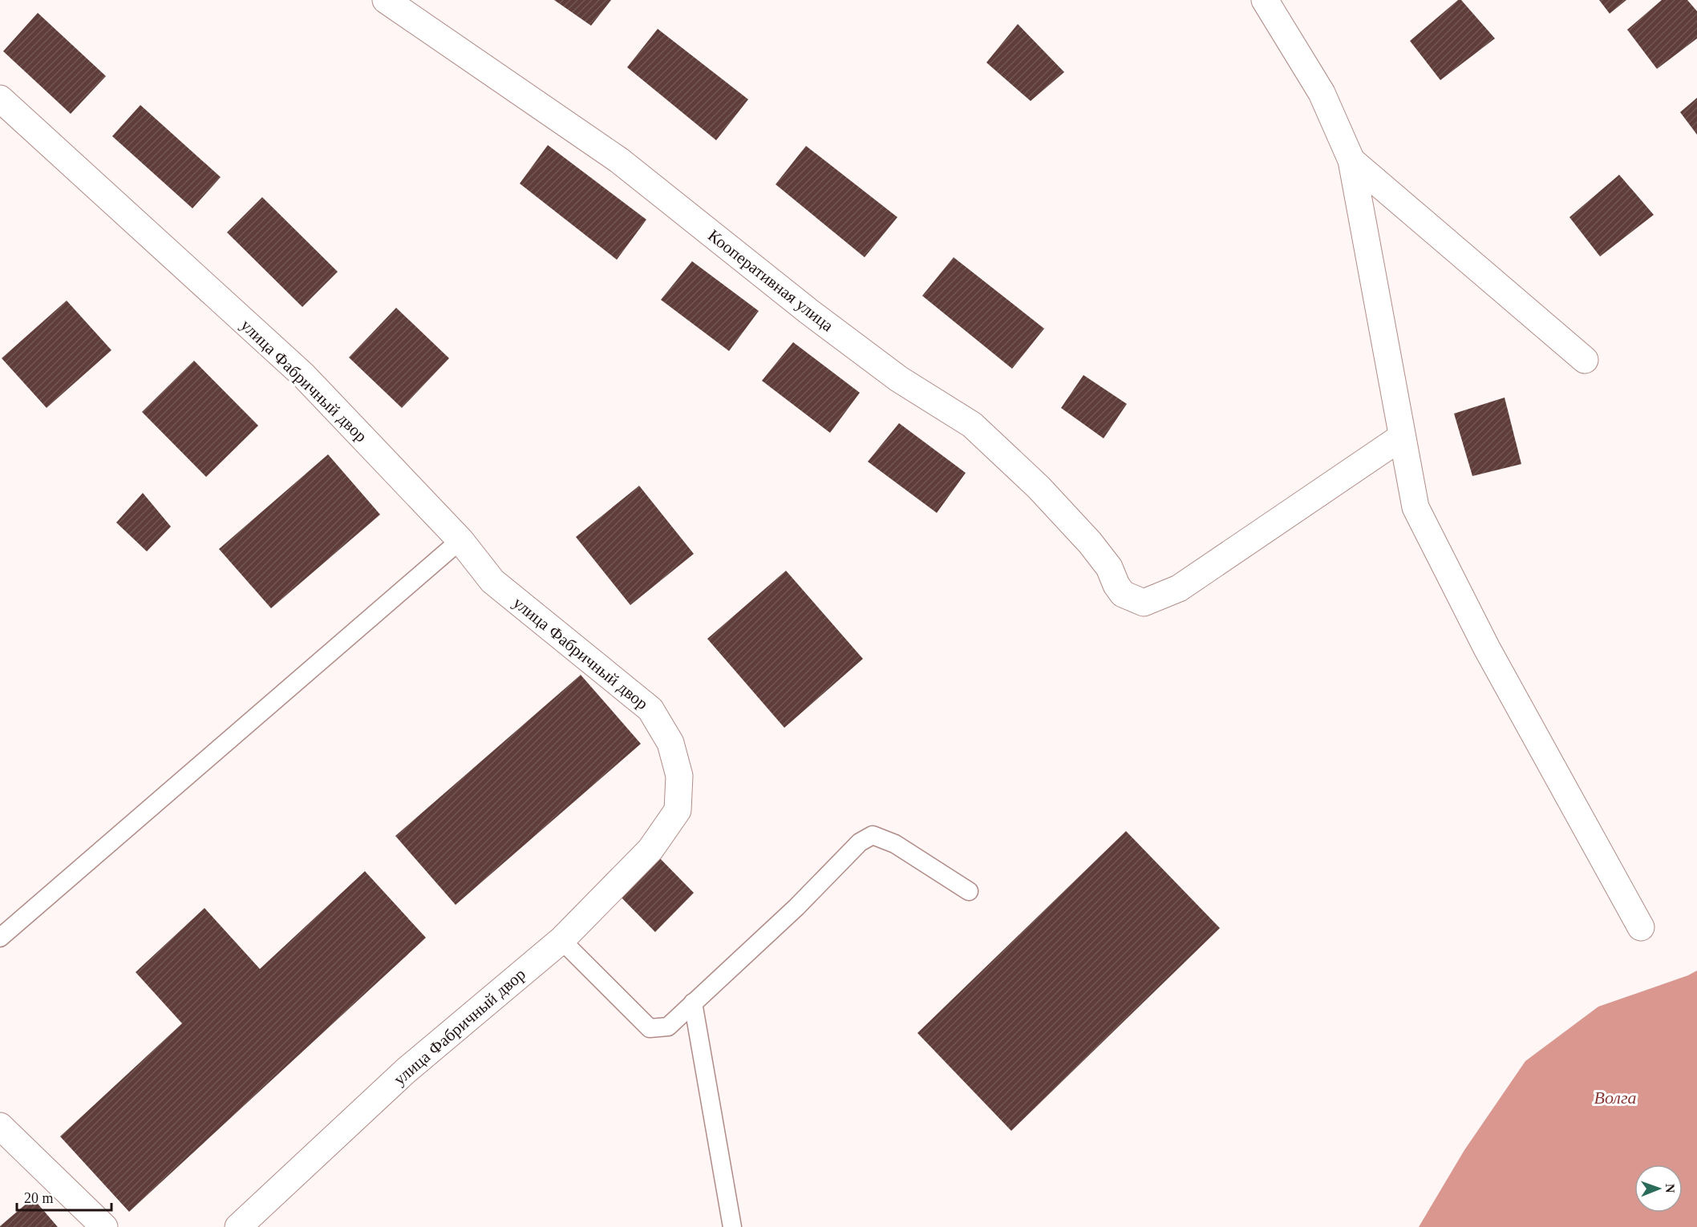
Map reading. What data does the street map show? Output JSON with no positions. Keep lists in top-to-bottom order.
{
  "streets": {
    "street": ["Кооперативная улица", "улица Фабричный двор"]
  },
  "water": ["Волга"],
  "scale_bar": "20 m",
  "north": "right"
}
